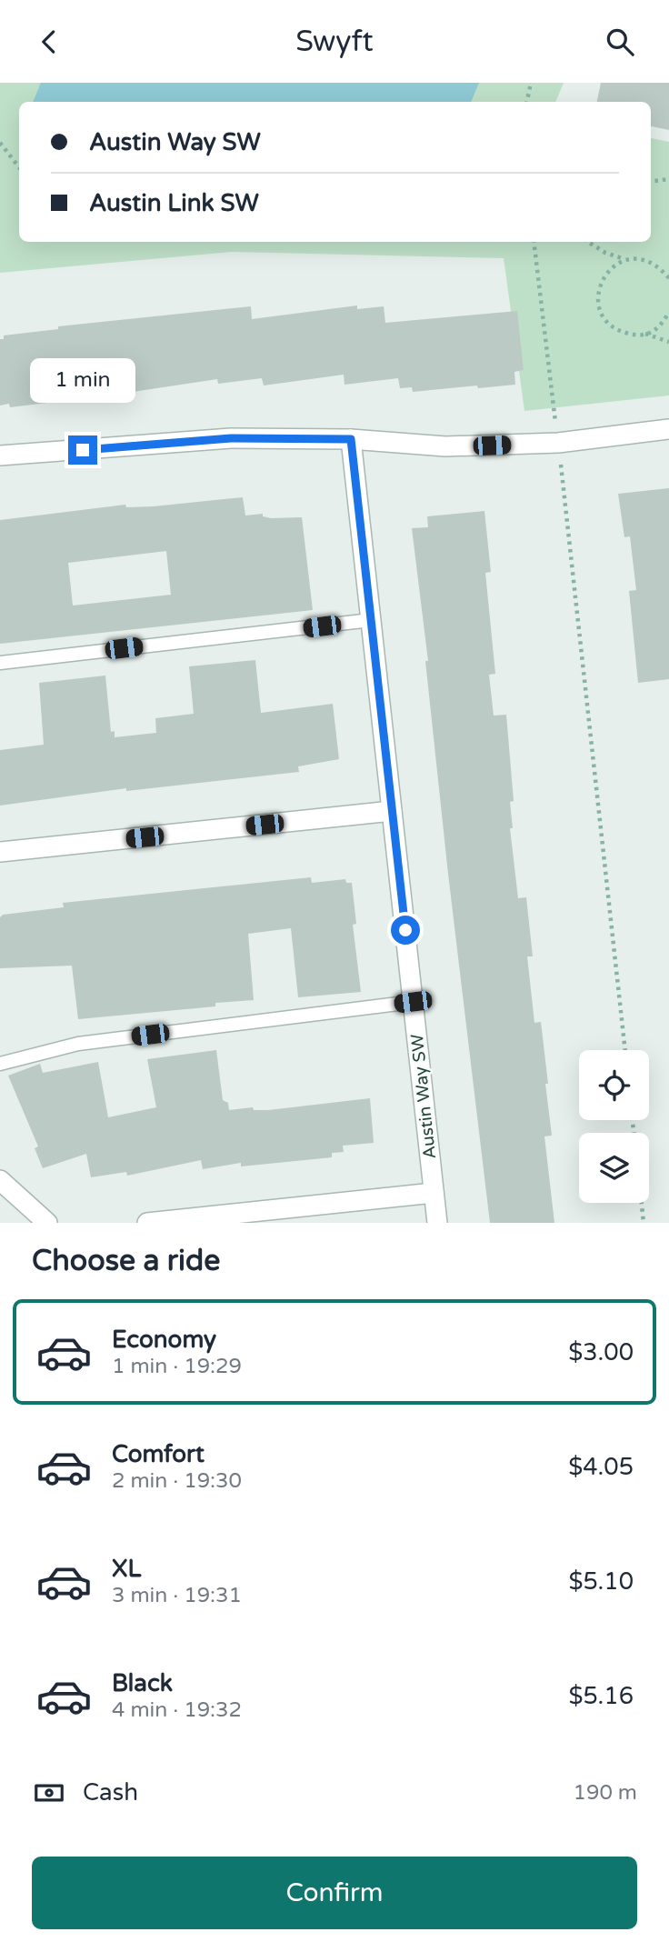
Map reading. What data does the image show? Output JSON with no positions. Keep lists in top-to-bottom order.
{
  "streets": {
    "street": ["Austin Way SW"]
  },
  "page": {
    "header": "Swyft",
    "banner": ["Austin Way SW", "Austin Link SW"],
    "bubble": "1 min",
    "heading": "Choose a ride",
    "list": [
      {
        "name": "Economy",
        "note": "1 min · 19:29",
        "value": "$3.00"
      },
      {
        "name": "Comfort",
        "note": "2 min · 19:30",
        "value": "$4.05"
      },
      {
        "name": "XL",
        "note": "3 min · 19:31",
        "value": "$5.10"
      },
      {
        "name": "Black",
        "note": "4 min · 19:32",
        "value": "$5.16"
      }
    ],
    "pay": ["Cash", "190 m"],
    "buttons": "Confirm"
  }
}
